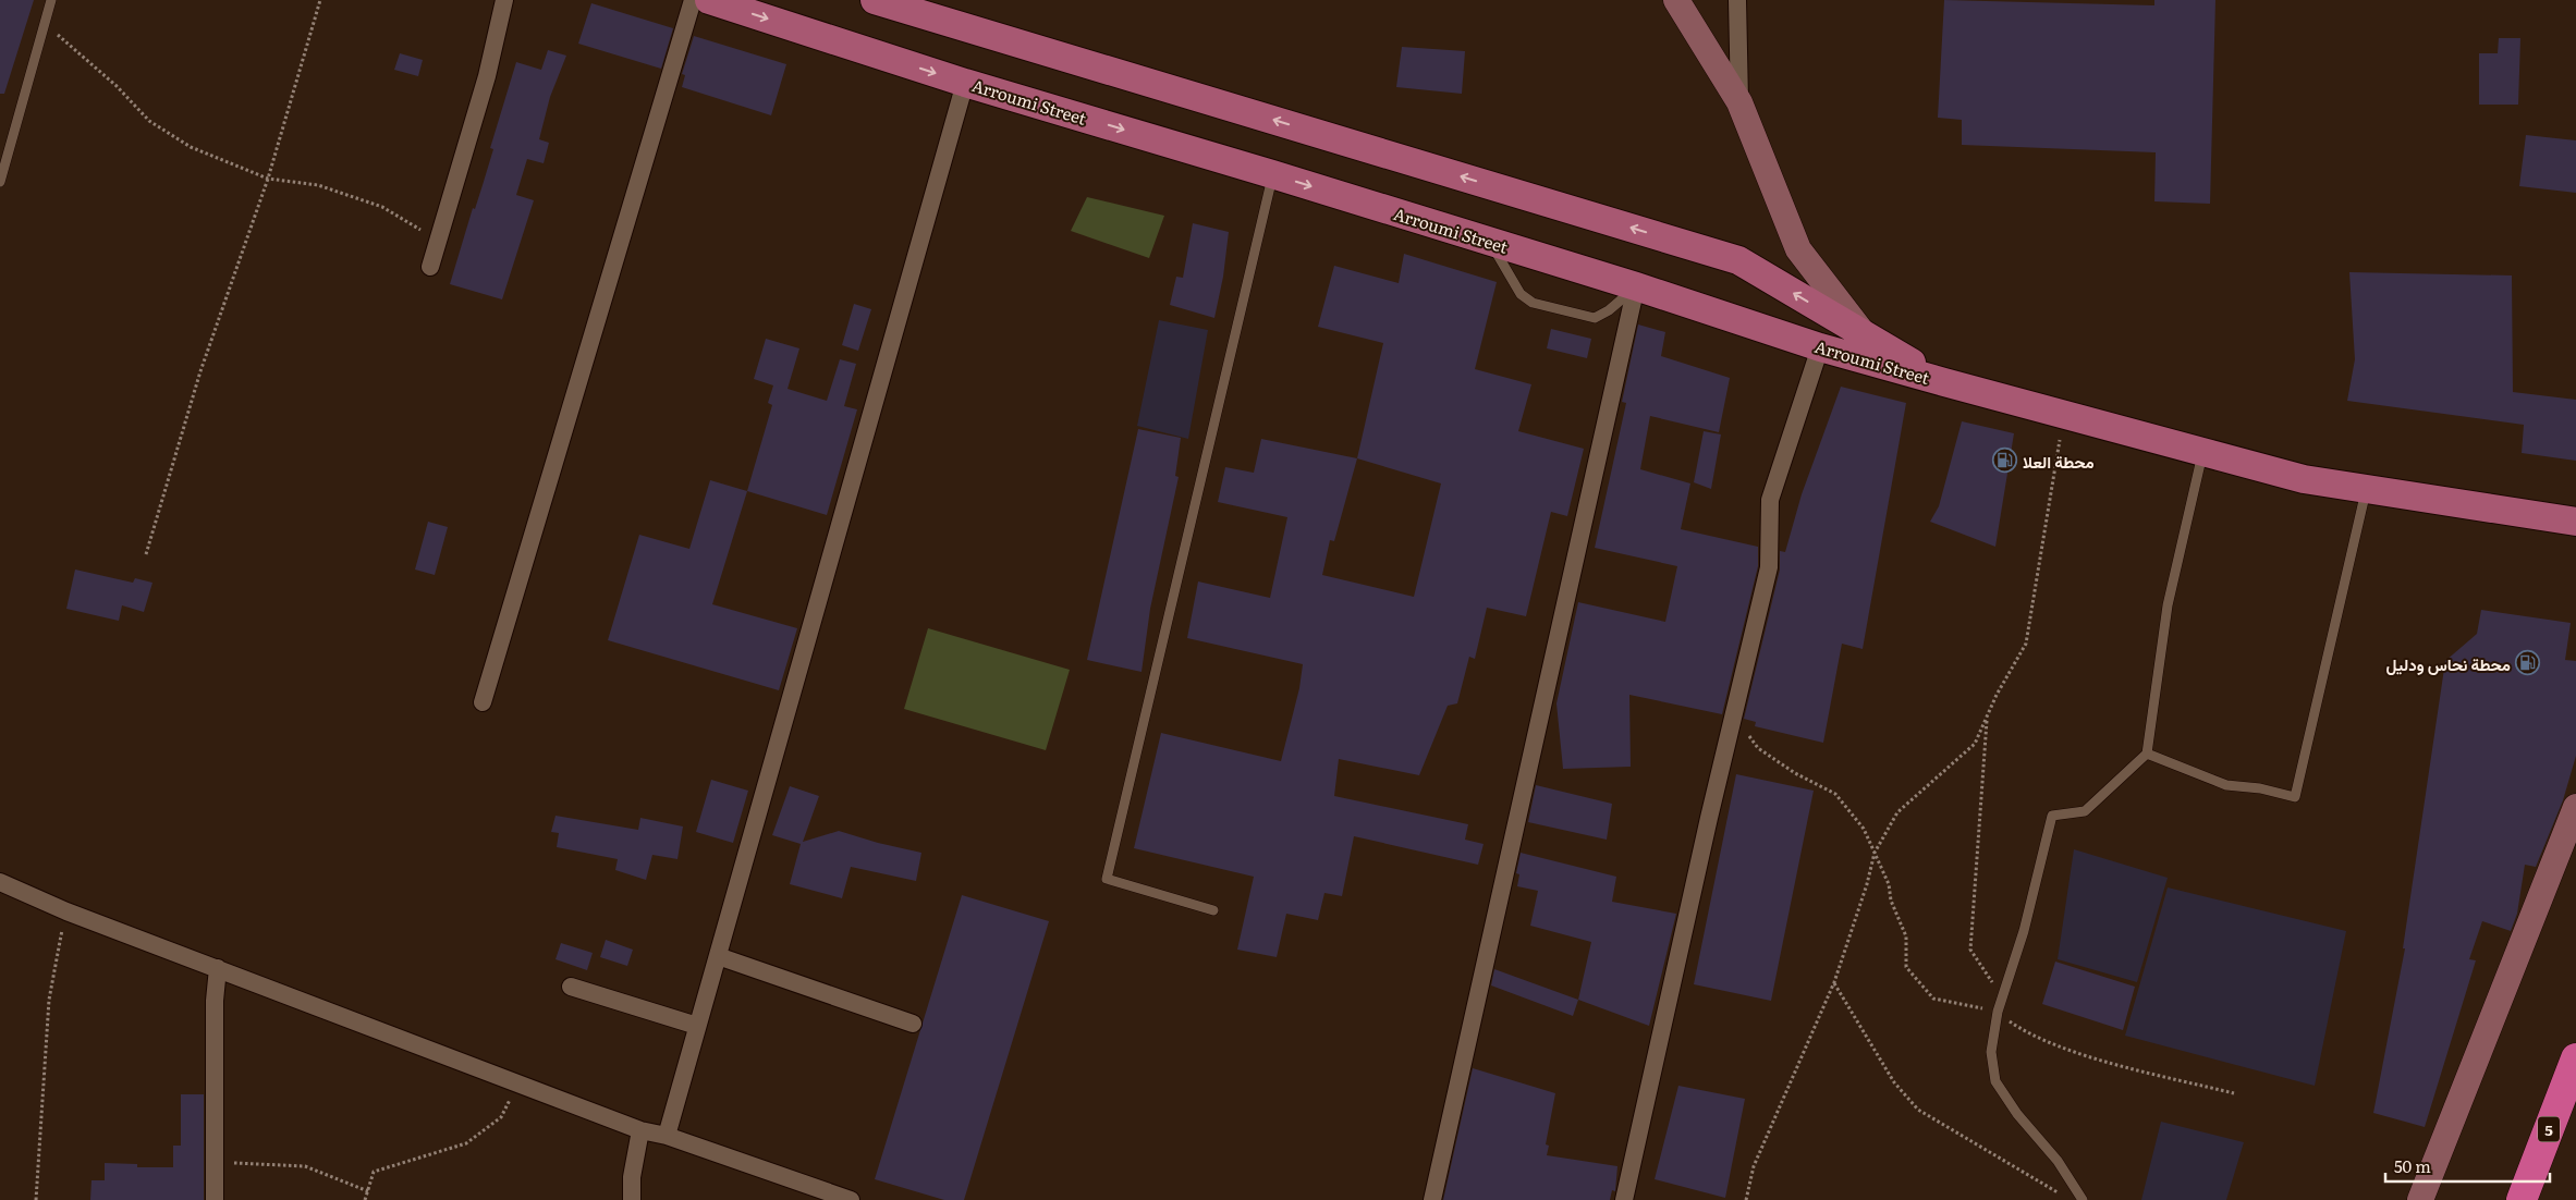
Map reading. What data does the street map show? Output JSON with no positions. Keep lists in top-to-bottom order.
{
  "streets": {
    "highway": ["5"],
    "main road": ["Arroumi Street"]
  },
  "places": {
    "fuel station": ["محطة العلا", "محطة نحاس ودليل"]
  },
  "scale_bar": "50 m"
}
